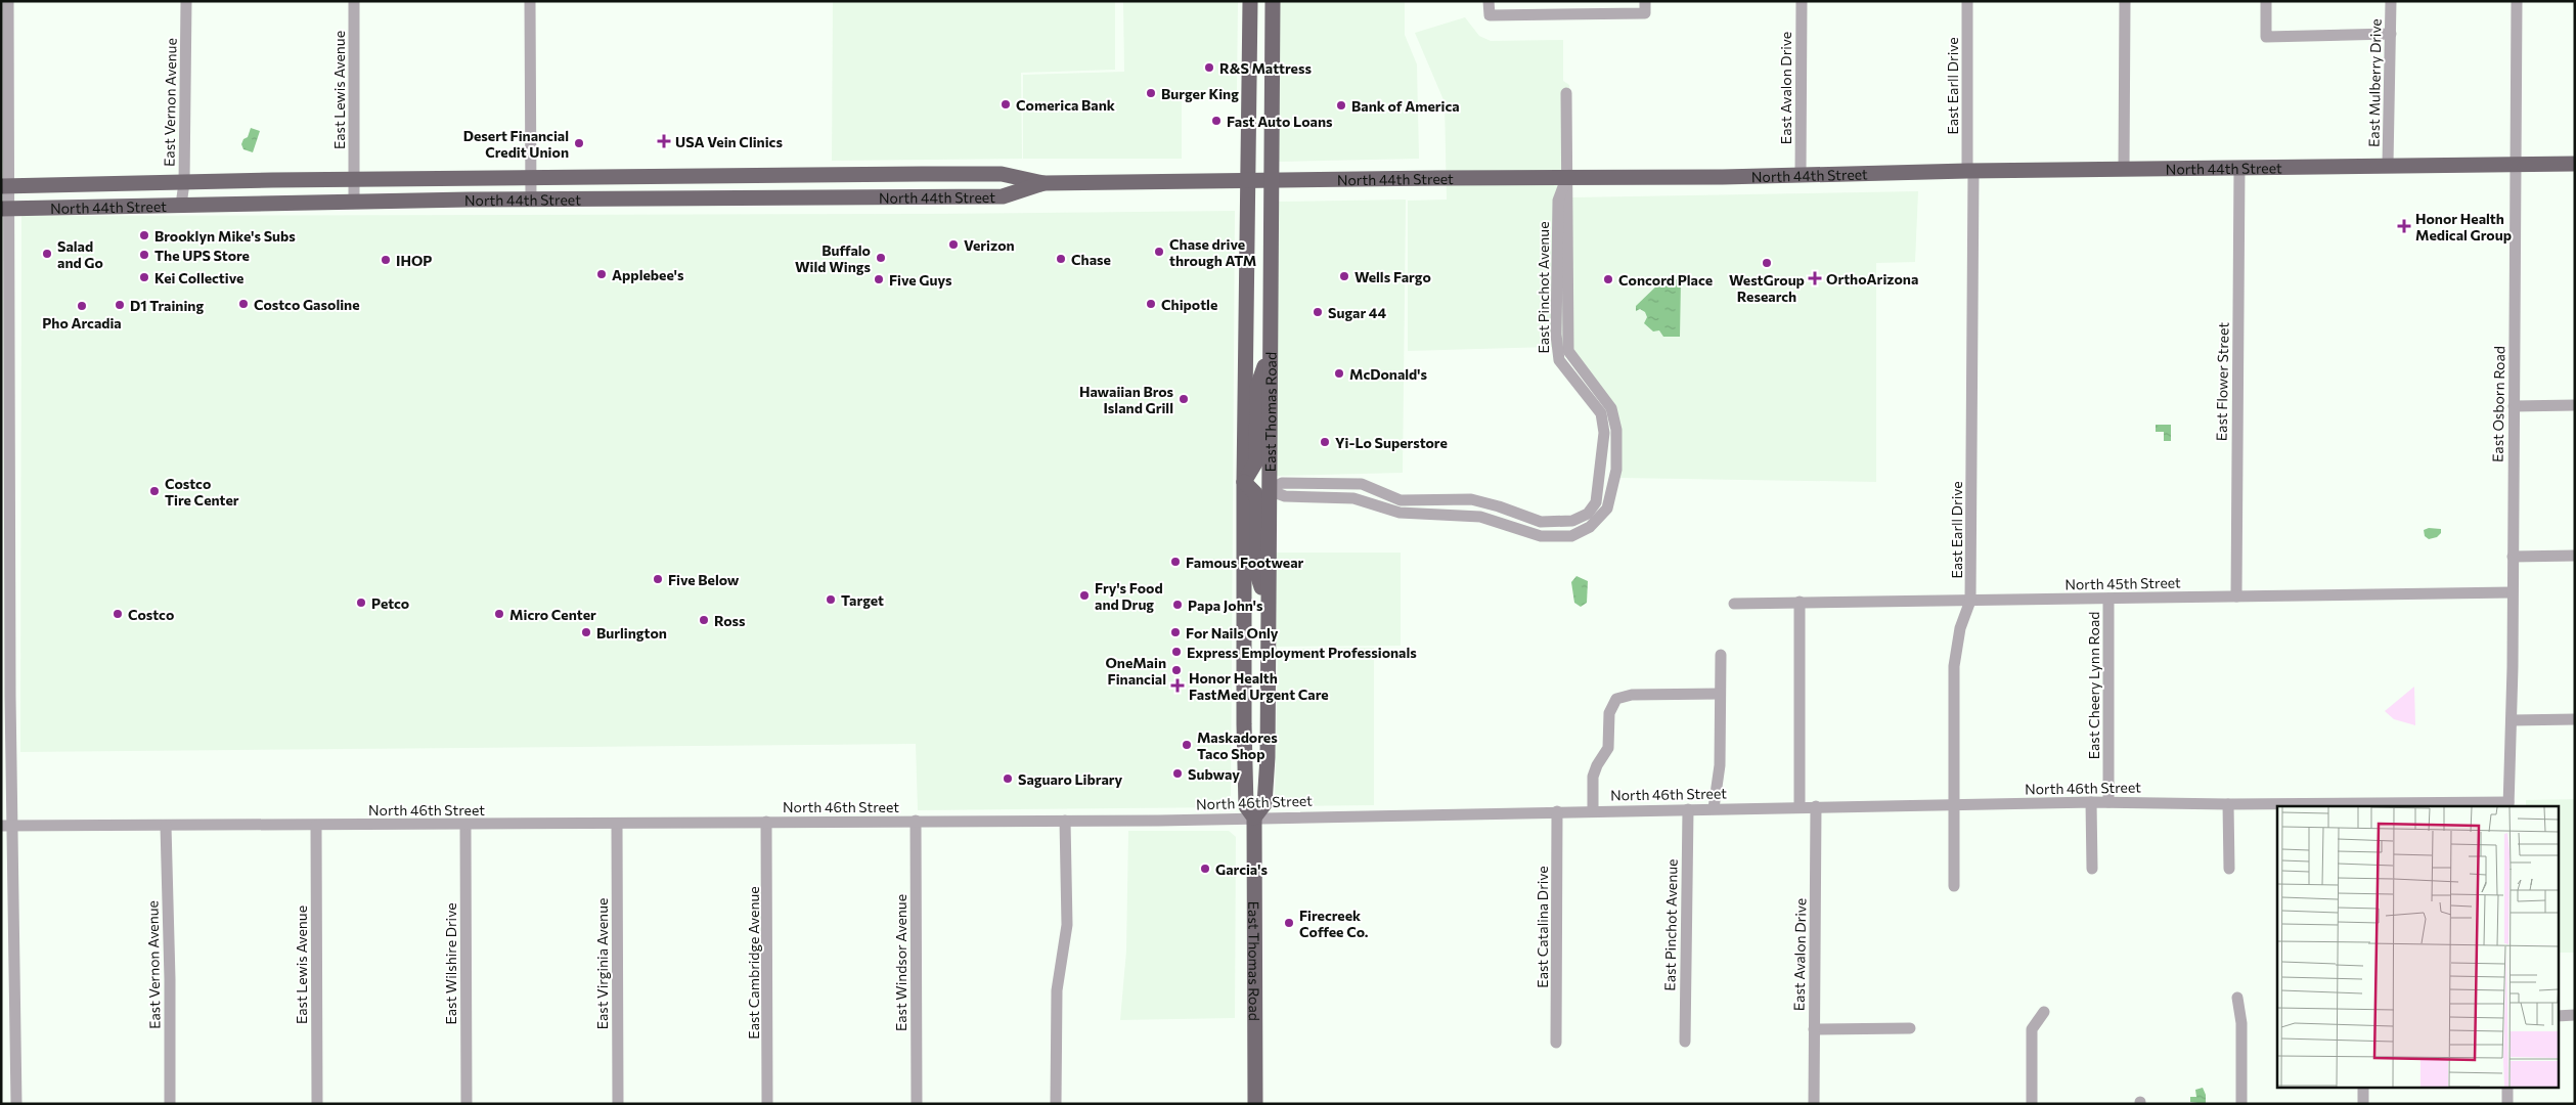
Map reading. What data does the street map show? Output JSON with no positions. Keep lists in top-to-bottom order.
{
  "streets": {
    "main road": ["North 44th Street", "East Thomas Road"],
    "street": [
      "East Mulberry Drive",
      "East Earll Drive",
      "East Avalon Drive",
      "East Lewis Avenue",
      "East Vernon Avenue",
      "East Pinchot Avenue",
      "East Flower Street",
      "East Osborn Road",
      "North 45th Street",
      "East Cheery Lynn Road",
      "North 46th Street",
      "East Catalina Drive",
      "East Cambridge Avenue",
      "East Windsor Avenue",
      "East Wilshire Drive",
      "East Virginia Avenue"
    ]
  },
  "crossings": [
    ["East Mulberry Drive", "North 44th Street"],
    ["East Earll Drive", "North 44th Street"],
    ["East Earll Drive", "North 45th Street"],
    ["East Earll Drive", "North 46th Street"],
    ["East Avalon Drive", "North 44th Street"],
    ["East Avalon Drive", "North 46th Street"],
    ["East Lewis Avenue", "North 44th Street"],
    ["East Lewis Avenue", "North 46th Street"],
    ["East Vernon Avenue", "North 44th Street"],
    ["East Vernon Avenue", "North 46th Street"],
    ["North 44th Street", "East Pinchot Avenue"],
    ["North 44th Street", "East Flower Street"],
    ["North 44th Street", "East Osborn Road"],
    ["North 44th Street", "East Thomas Road"],
    ["East Pinchot Avenue", "East Thomas Road"],
    ["East Pinchot Avenue", "North 46th Street"],
    ["East Flower Street", "North 45th Street"],
    ["East Osborn Road", "North 45th Street"],
    ["East Osborn Road", "North 46th Street"],
    ["East Thomas Road", "North 46th Street"],
    ["North 45th Street", "East Cheery Lynn Road"],
    ["East Cheery Lynn Road", "North 46th Street"],
    ["North 46th Street", "East Catalina Drive"],
    ["North 46th Street", "East Cambridge Avenue"],
    ["North 46th Street", "East Windsor Avenue"],
    ["North 46th Street", "East Wilshire Drive"],
    ["North 46th Street", "East Virginia Avenue"]
  ],
  "places": {
    "other": [
      "R&S Mattress",
      "Burger King",
      "Comerica Bank",
      "Bank of America",
      "Fast Auto Loans",
      "Desert Financial Credit Union",
      "Brooklyn Mike's Subs",
      "Verizon",
      "Chase drive through ATM",
      "Salad and Go",
      "The UPS Store",
      "Buffalo Wild Wings",
      "Chase",
      "IHOP",
      "WestGroup Research",
      "Applebee's",
      "Wells Fargo",
      "Kei Collective",
      "Five Guys",
      "Concord Place",
      "Costco Gasoline",
      "Chipotle",
      "D1 Training",
      "Pho Arcadia",
      "Sugar 44",
      "McDonald's",
      "Hawaiian Bros Island Grill",
      "Yi-Lo Superstore",
      "Costco Tire Center",
      "Famous Footwear",
      "Five Below",
      "Fry's Food and Drug",
      "Target",
      "Petco",
      "Papa John's",
      "Costco",
      "Micro Center",
      "Ross",
      "Burlington",
      "For Nails Only",
      "Express Employment Professionals",
      "OneMain Financial",
      "Maskadores Taco Shop",
      "Subway",
      "Saguaro Library",
      "Garcia's",
      "Firecreek Coffee Co."
    ],
    "health": [
      "USA Vein Clinics",
      "Honor Health Medical Group",
      "OrthoArizona",
      "Honor Health FastMed Urgent Care"
    ]
  }
}
